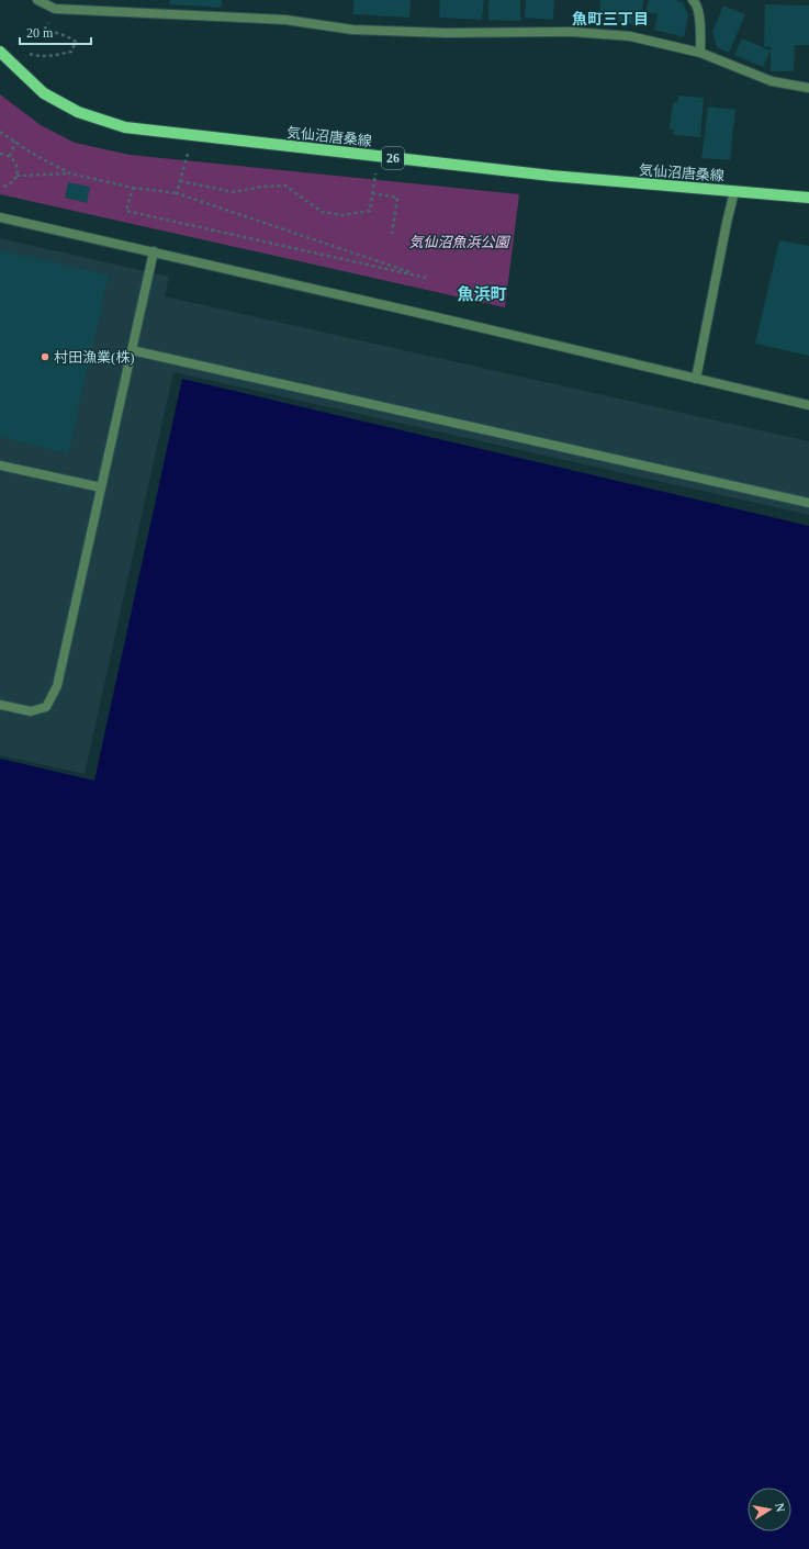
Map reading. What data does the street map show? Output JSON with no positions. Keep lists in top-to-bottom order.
{
  "streets": {
    "main road": ["気仙沼唐桑線", "26"]
  },
  "districts": ["魚町三丁目", "魚浜町"],
  "parks": ["気仙沼魚浜公園"],
  "places": ["村田漁業(株)"],
  "scale_bar": "20 m",
  "north": "right"
}
